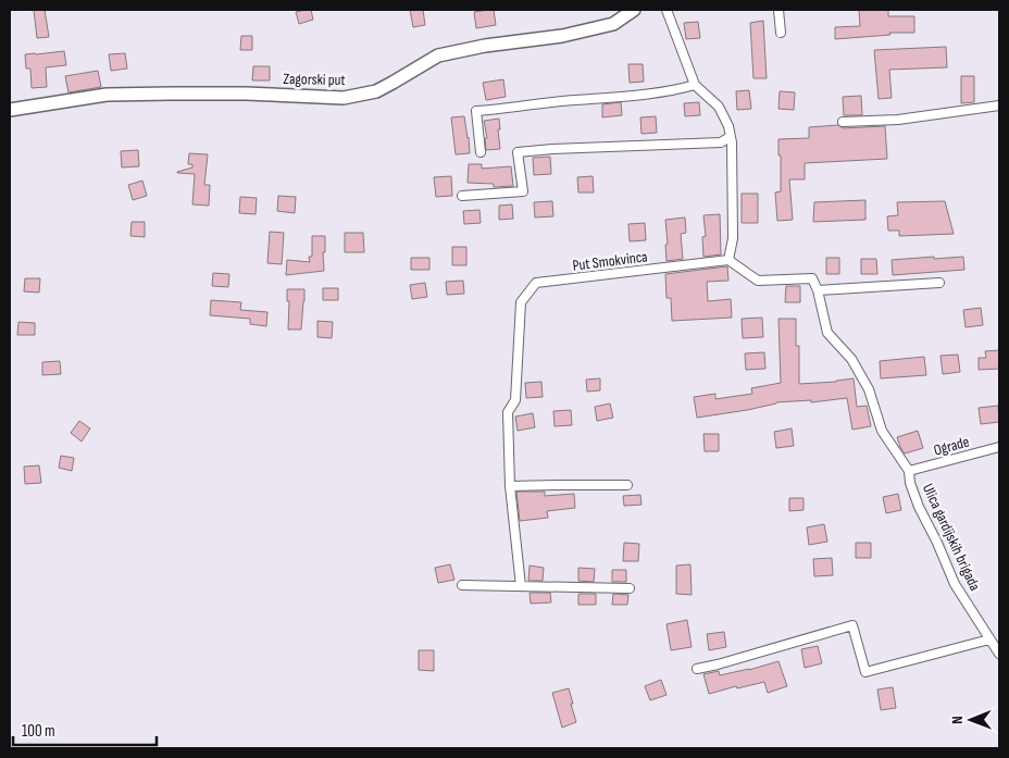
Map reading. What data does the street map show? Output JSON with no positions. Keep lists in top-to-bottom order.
{
  "streets": {
    "main road": ["Zagorski put"],
    "street": ["Put Smokvinca", "Ograde", "Ulica gardijskih brigada"]
  },
  "crossings": [
    ["Ograde", "Ulica gardijskih brigada"]
  ],
  "scale_bar": "100 m",
  "north": "left"
}
